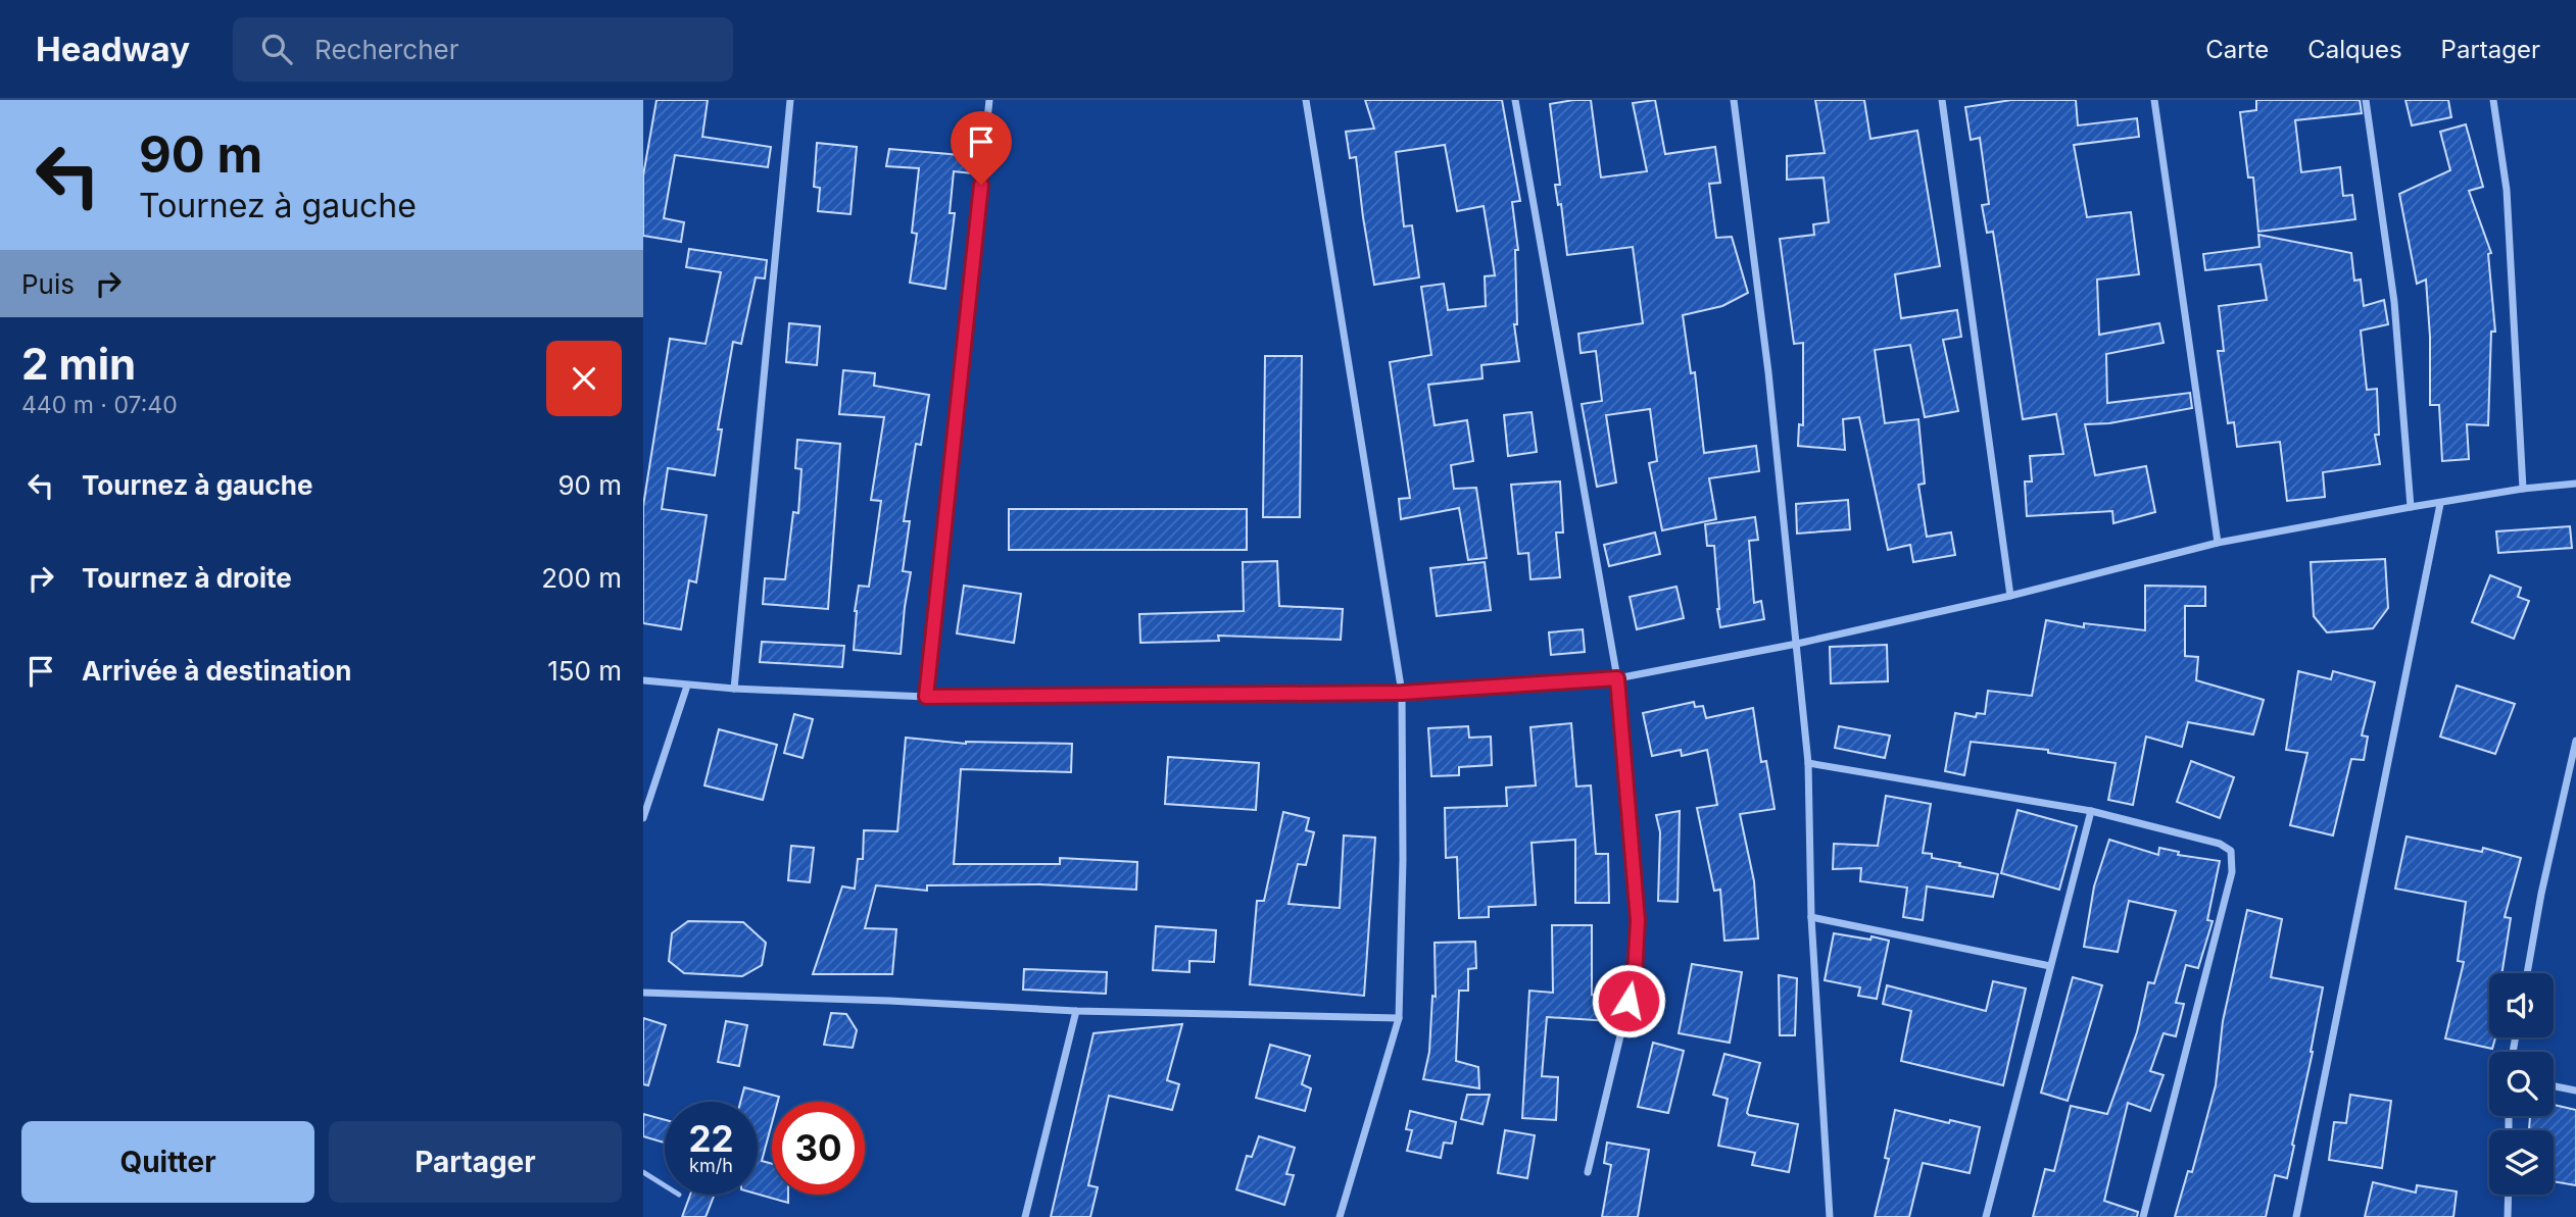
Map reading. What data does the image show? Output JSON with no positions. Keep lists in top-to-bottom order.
{
  "page": {
    "header": "Headway",
    "search": "Rechercher",
    "nav": ["Carte", "Calques", "Partager"],
    "turn": ["90 m", "Tournez à gauche"],
    "then": "Puis",
    "heading": ["2 min", "440 m · 07:40"],
    "list": [
      {
        "name": "Tournez à gauche",
        "value": "90 m"
      },
      {
        "name": "Tournez à droite",
        "value": "200 m"
      },
      {
        "name": "Arrivée à destination",
        "value": "150 m"
      }
    ],
    "speed": "22 km/h",
    "limit": "30",
    "buttons": ["Quitter", "Partager"]
  }
}
